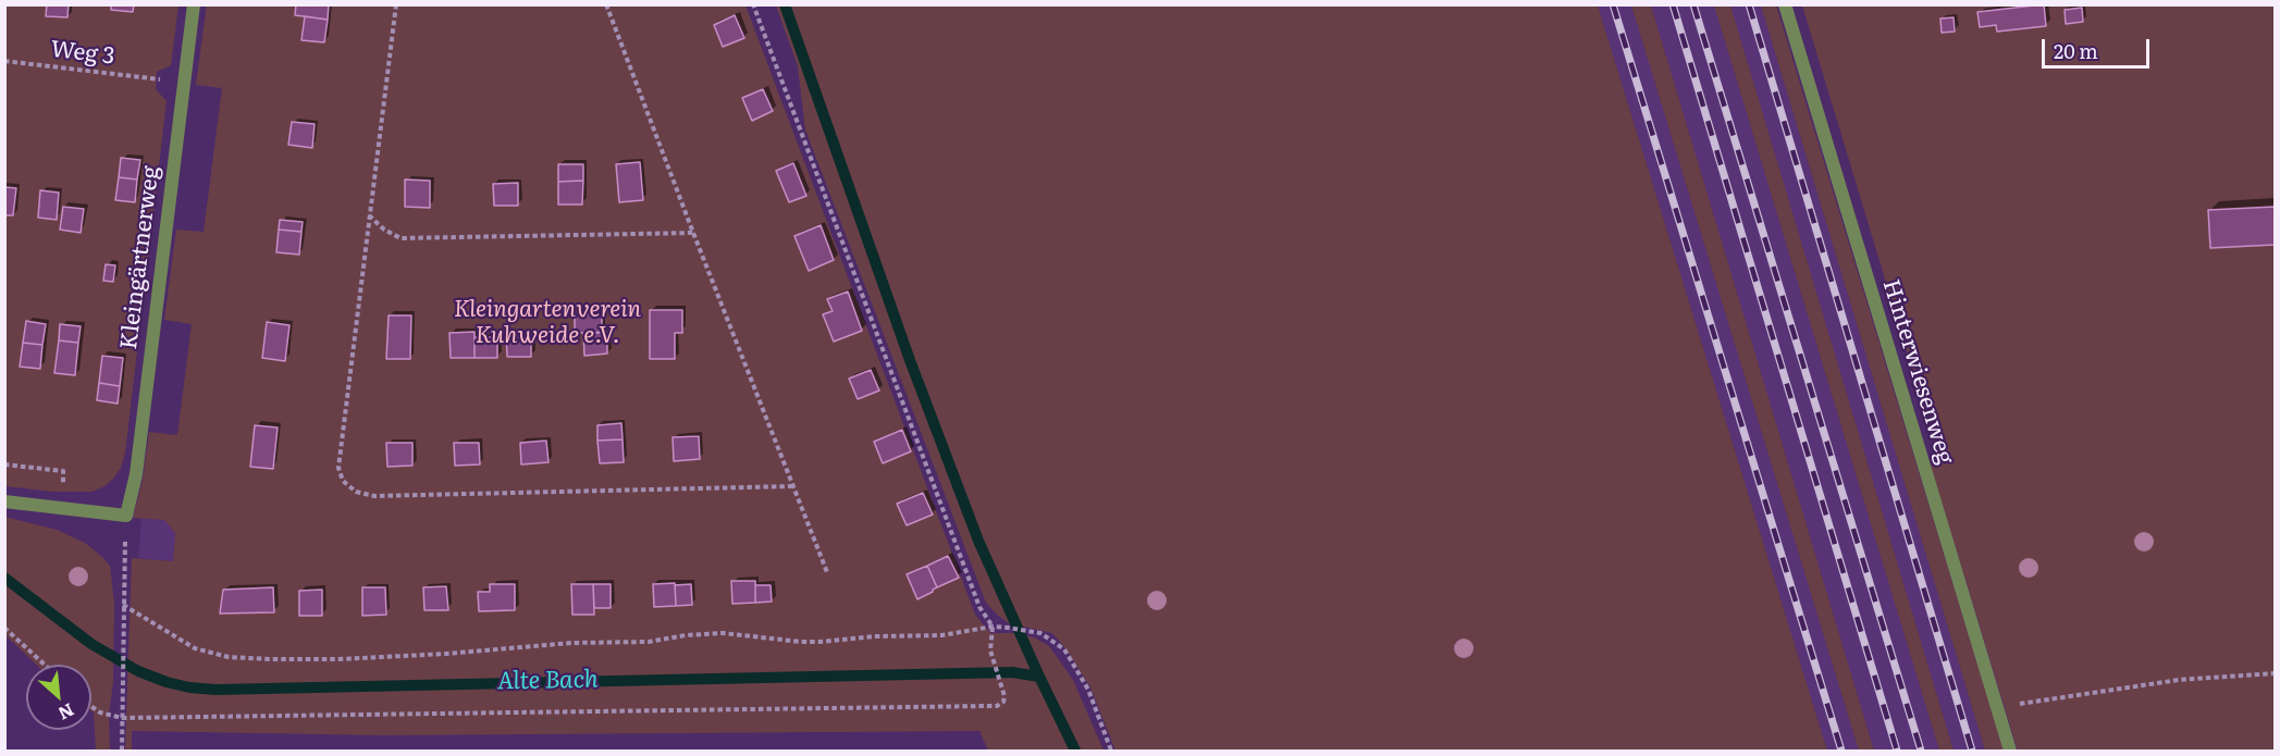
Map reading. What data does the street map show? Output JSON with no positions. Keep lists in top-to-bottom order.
{
  "streets": {
    "lane": ["Kleingärtnerweg", "Hinterwiesenweg"],
    "path": ["Weg 3"]
  },
  "water": ["Alte Bach"],
  "parks": ["Kleingartenverein Kuhweide e.V."],
  "scale_bar": "20 m",
  "north": "bottom right"
}
